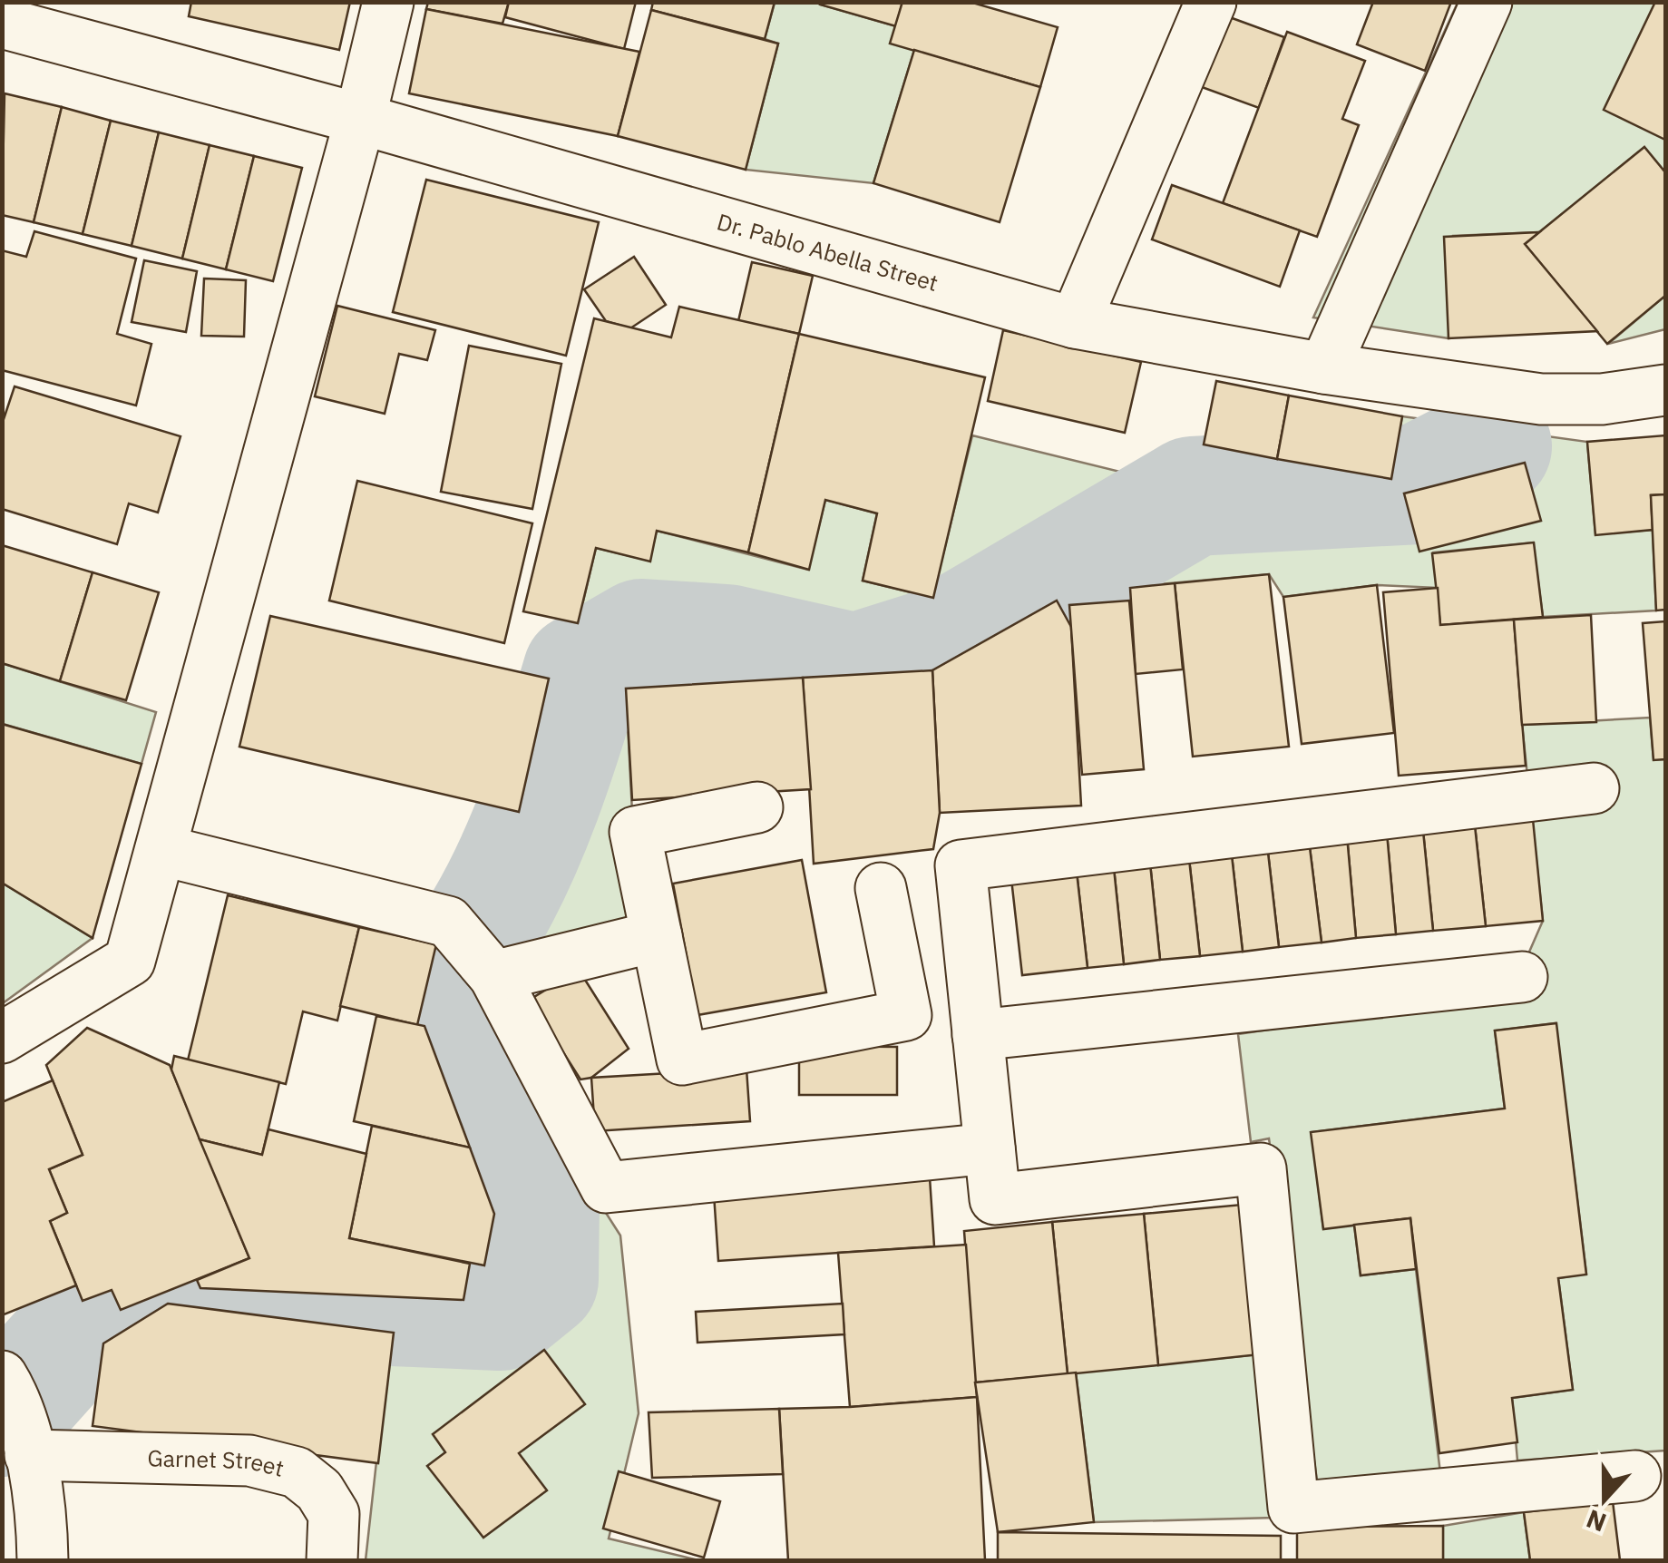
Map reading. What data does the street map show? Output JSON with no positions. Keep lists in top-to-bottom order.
{
  "streets": {
    "street": ["Dr. Pablo Abella Street", "Garnet Street"]
  },
  "north": "bottom"
}
